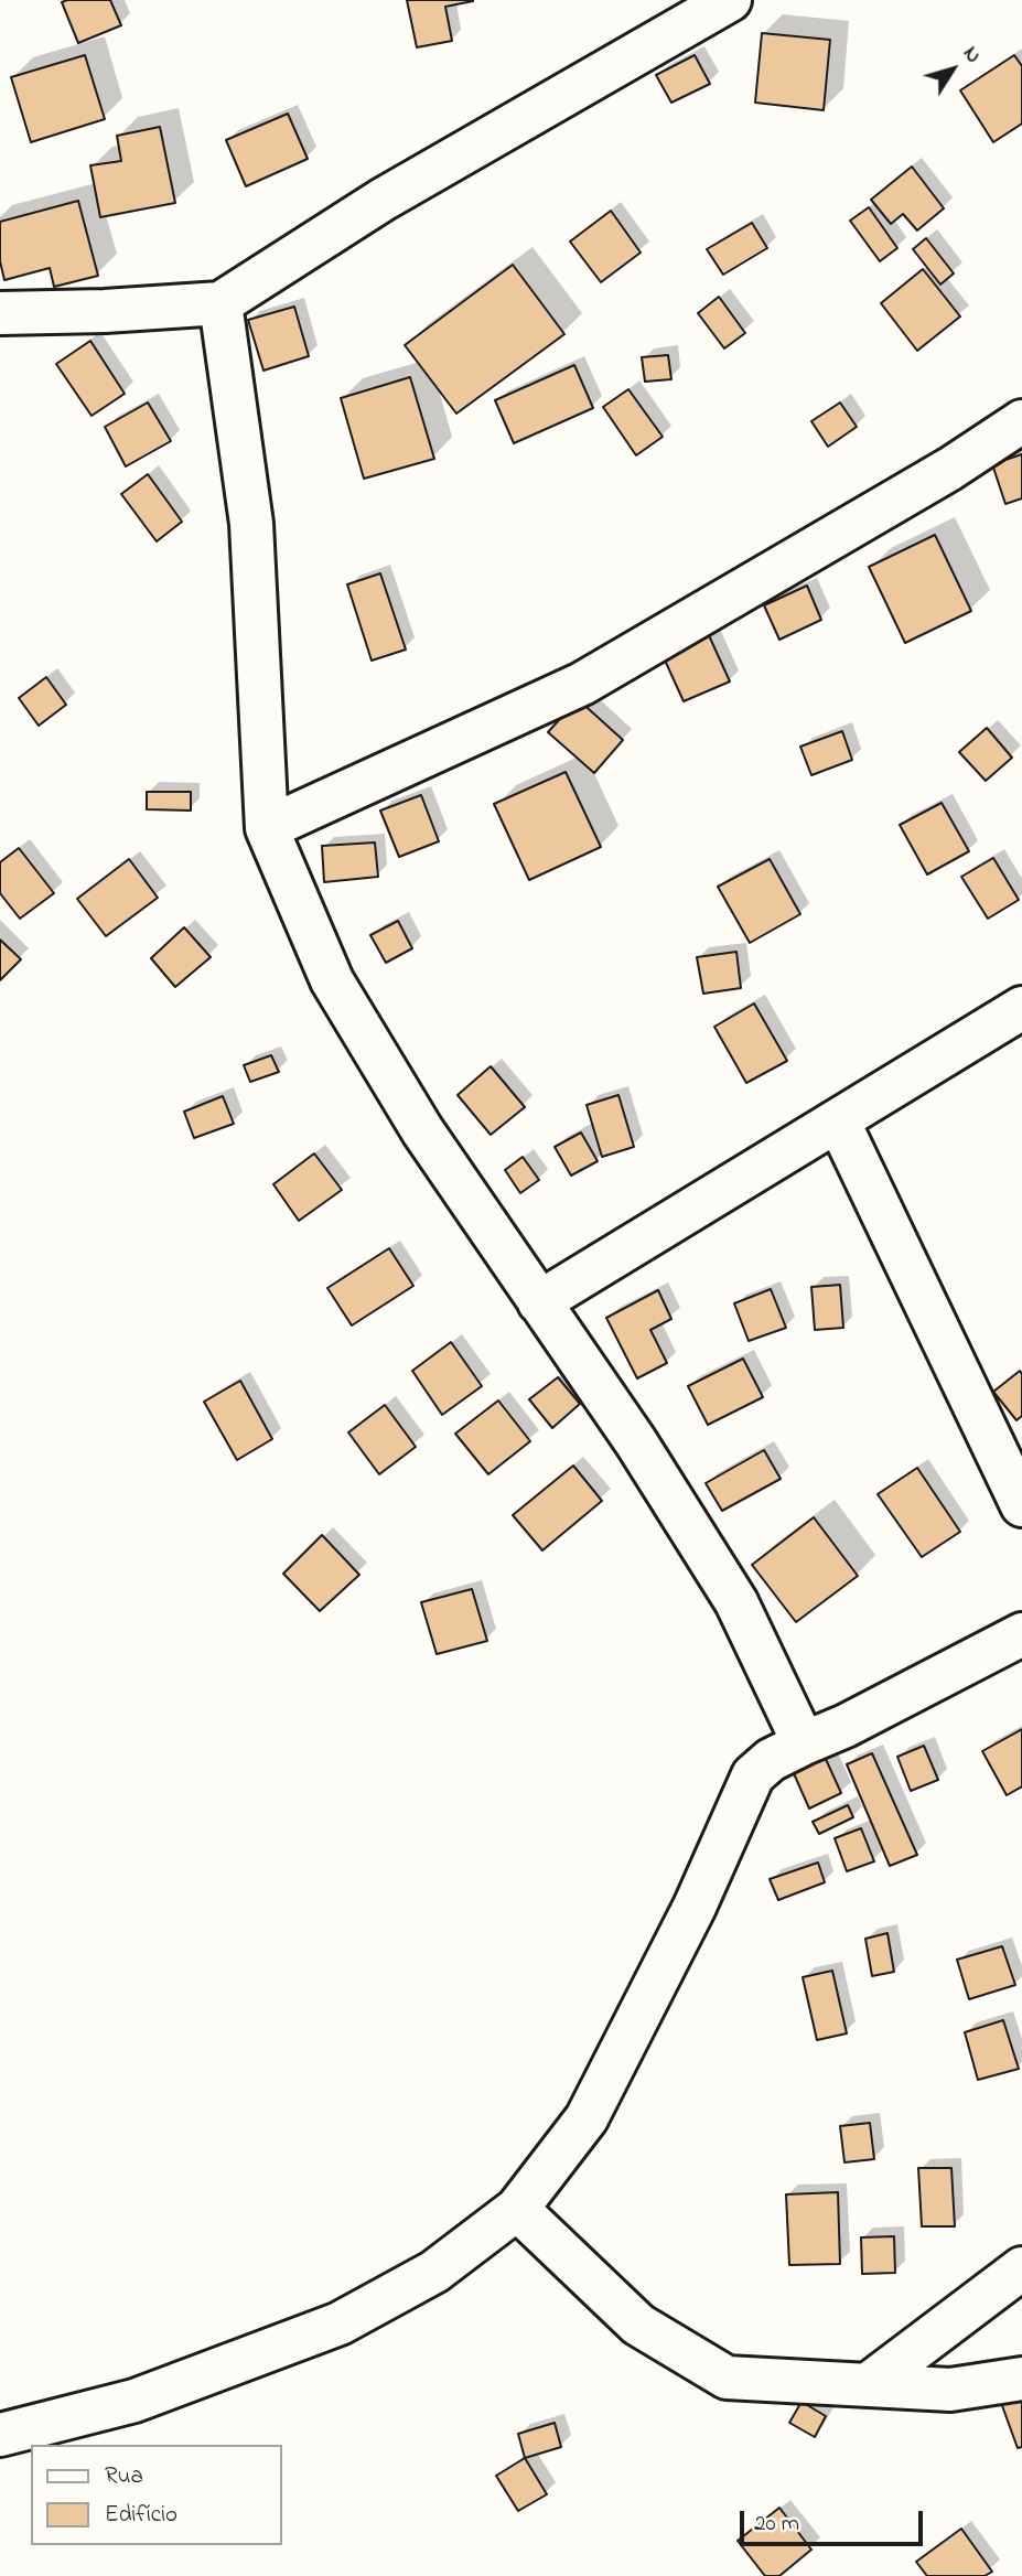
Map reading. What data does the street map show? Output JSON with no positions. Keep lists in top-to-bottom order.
{
  "legend": ["Rua", "Edifício"],
  "scale_bar": "20 m",
  "north": "top right"
}
